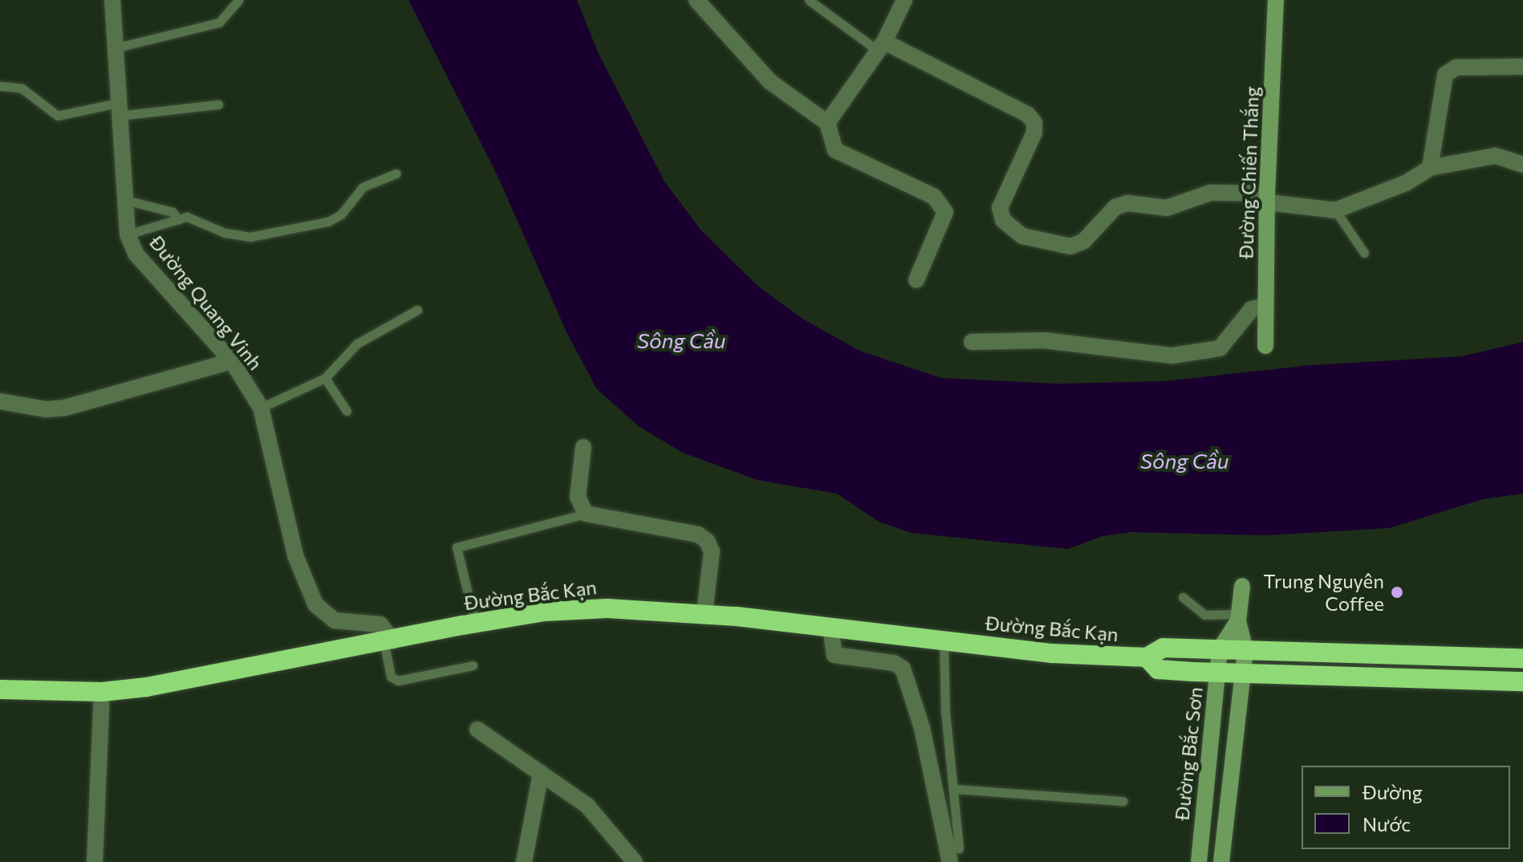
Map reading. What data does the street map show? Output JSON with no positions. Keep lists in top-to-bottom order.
{
  "streets": {
    "highway": ["Đường Bắc Kạn"],
    "main road": ["Đường Chiến Thắng", "Đường Bắc Sơn"],
    "street": ["Đường Quang Vinh"]
  },
  "crossings": [
    ["Đường Quang Vinh", "Đường Bắc Kạn"],
    ["Đường Bắc Kạn", "Đường Bắc Sơn"]
  ],
  "water": ["Sông Cầu"],
  "places": ["Trung Nguyên Coffee"],
  "legend": ["Đường", "Nước"]
}
